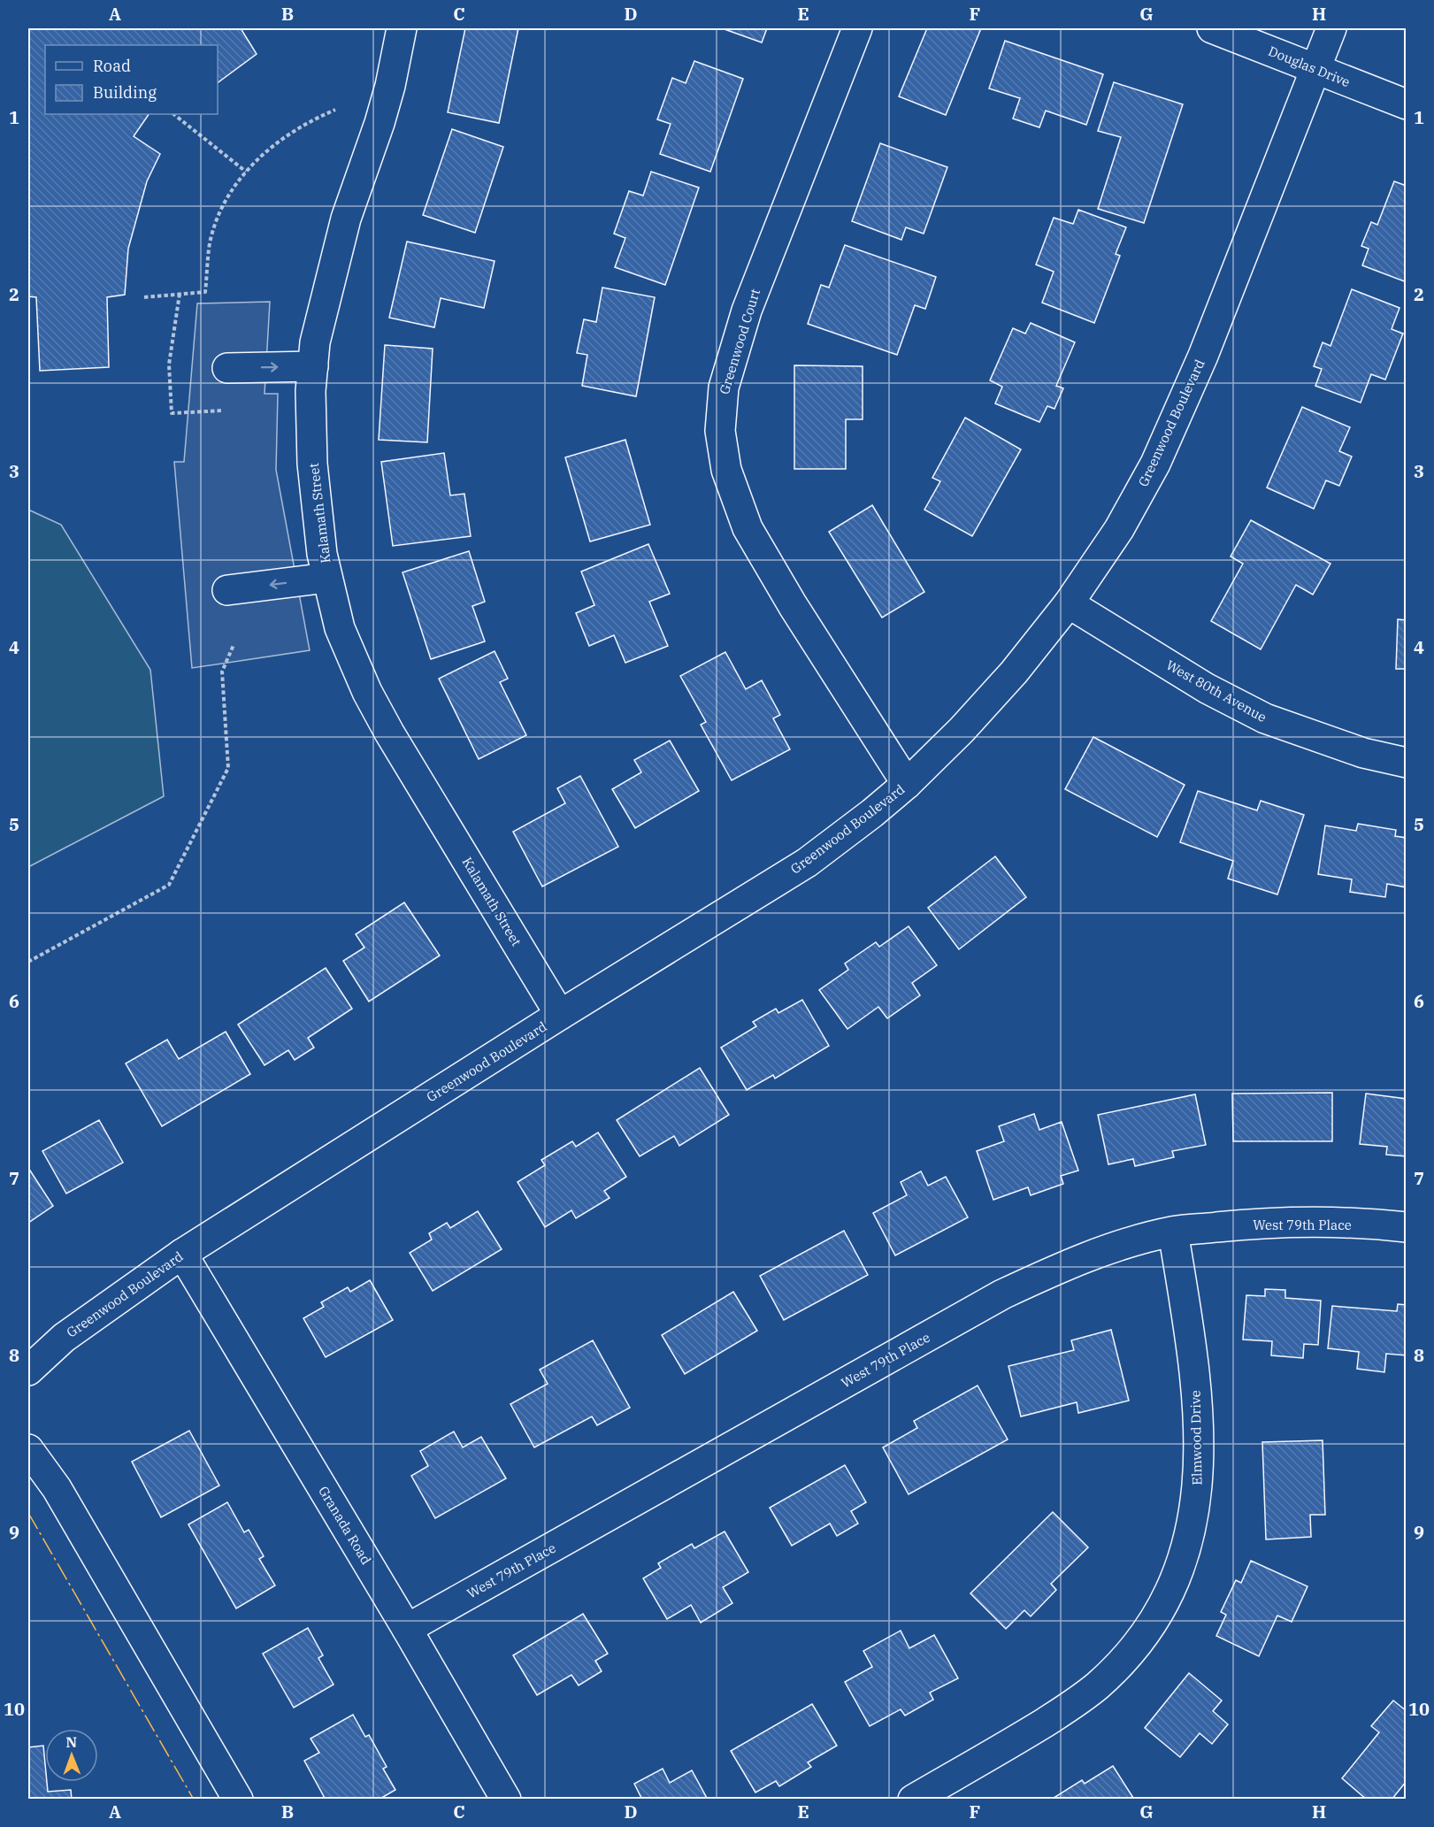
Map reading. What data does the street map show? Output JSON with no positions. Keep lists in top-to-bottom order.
{
  "streets": {
    "street": [
      "Douglas Drive",
      "Greenwood Court",
      "Greenwood Boulevard",
      "Kalamath Street",
      "West 80th Avenue",
      "West 79th Place",
      "Elmwood Drive",
      "Granada Road"
    ]
  },
  "crossings": [
    ["Douglas Drive", "Greenwood Boulevard"],
    ["Greenwood Court", "Greenwood Boulevard"],
    ["Greenwood Boulevard", "Kalamath Street"],
    ["Greenwood Boulevard", "West 80th Avenue"],
    ["Greenwood Boulevard", "Granada Road"],
    ["West 79th Place", "Elmwood Drive"],
    ["West 79th Place", "Granada Road"]
  ],
  "legend": ["Road", "Building"],
  "north": "top",
  "grid": {
    "columns": [
      "A",
      "B",
      "C",
      "D",
      "E",
      "F",
      "G",
      "H"
    ],
    "rows": [
      "1",
      "2",
      "3",
      "4",
      "5",
      "6",
      "7",
      "8",
      "9",
      "10"
    ]
  }
}
